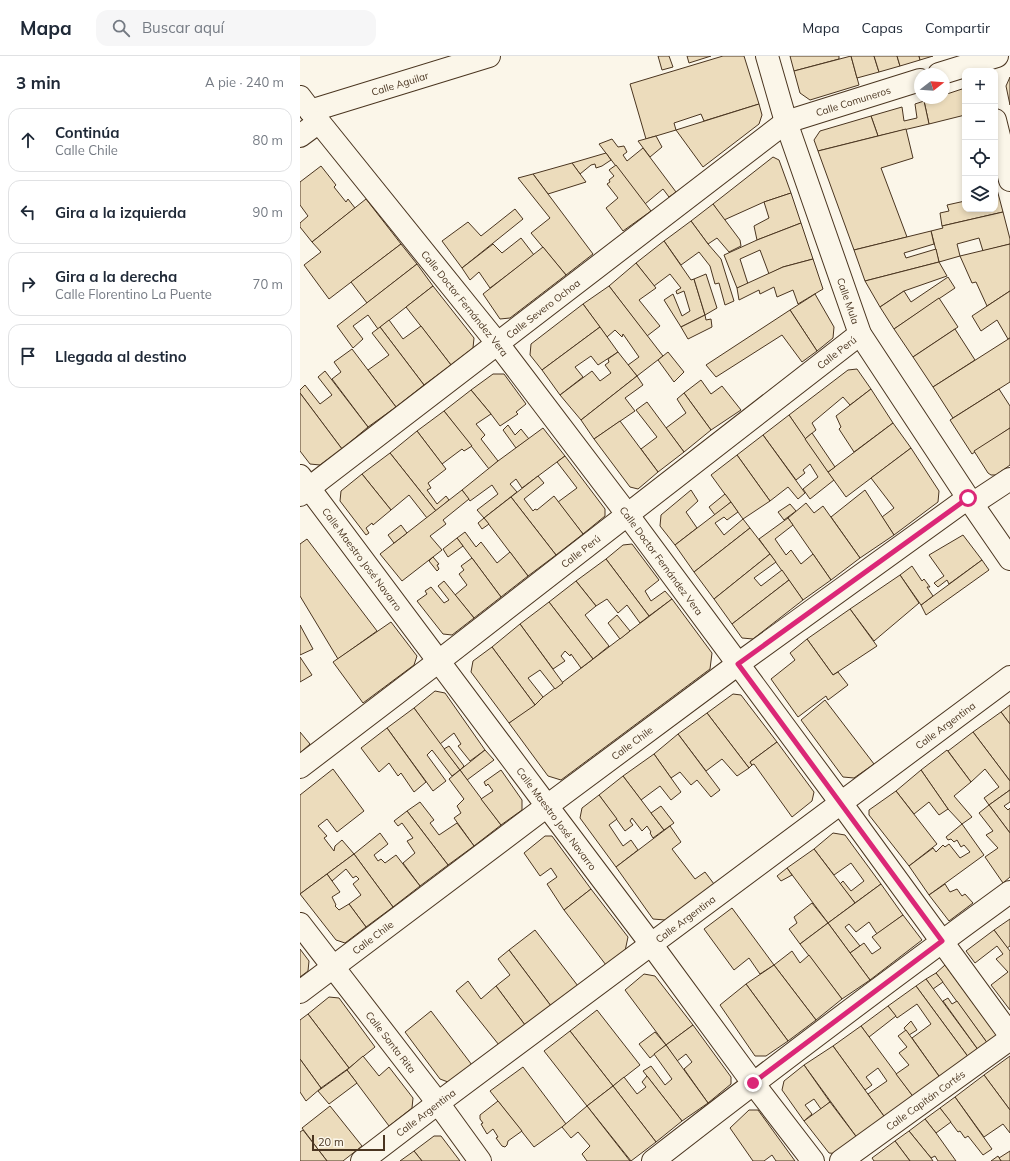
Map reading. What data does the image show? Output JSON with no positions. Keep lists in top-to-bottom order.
{
  "streets": {
    "street": [
      "Calle Aguilar",
      "Calle Comuneros",
      "Calle Mula",
      "Calle Doctor Fernández Vera",
      "Calle Severo Ochoa",
      "Calle Perú",
      "Calle Maestro José Navarro",
      "Calle Argentina",
      "Calle Chile",
      "Calle Santa Rita",
      "Calle Capitán Cortés"
    ]
  },
  "crossings": [
    ["Calle Aguilar", "Calle Doctor Fernández Vera"],
    ["Calle Comuneros", "Calle Mula"],
    ["Calle Comuneros", "Calle Severo Ochoa"],
    ["Calle Mula", "Calle Severo Ochoa"],
    ["Calle Mula", "Calle Perú"],
    ["Calle Mula", "Calle Chile"],
    ["Calle Doctor Fernández Vera", "Calle Severo Ochoa"],
    ["Calle Doctor Fernández Vera", "Calle Perú"],
    ["Calle Doctor Fernández Vera", "Calle Argentina"],
    ["Calle Doctor Fernández Vera", "Calle Chile"],
    ["Calle Severo Ochoa", "Calle Maestro José Navarro"],
    ["Calle Perú", "Calle Maestro José Navarro"],
    ["Calle Maestro José Navarro", "Calle Argentina"],
    ["Calle Maestro José Navarro", "Calle Chile"],
    ["Calle Argentina", "Calle Santa Rita"],
    ["Calle Chile", "Calle Santa Rita"]
  ],
  "scale_bar": "20 m",
  "north": "right",
  "page": {
    "header": "Mapa",
    "search": "Buscar aquí",
    "nav": ["Mapa", "Capas", "Compartir"],
    "heading": ["3 min", "A pie · 240 m"],
    "map_buttons": ["+", "−"],
    "list": [
      ["Continúa", "Calle Chile", "80 m"],
      ["Gira a la izquierda", "90 m"],
      ["Gira a la derecha", "Calle Florentino La Puente", "70 m"],
      "Llegada al destino"
    ],
    "scale": "20 m"
  }
}
